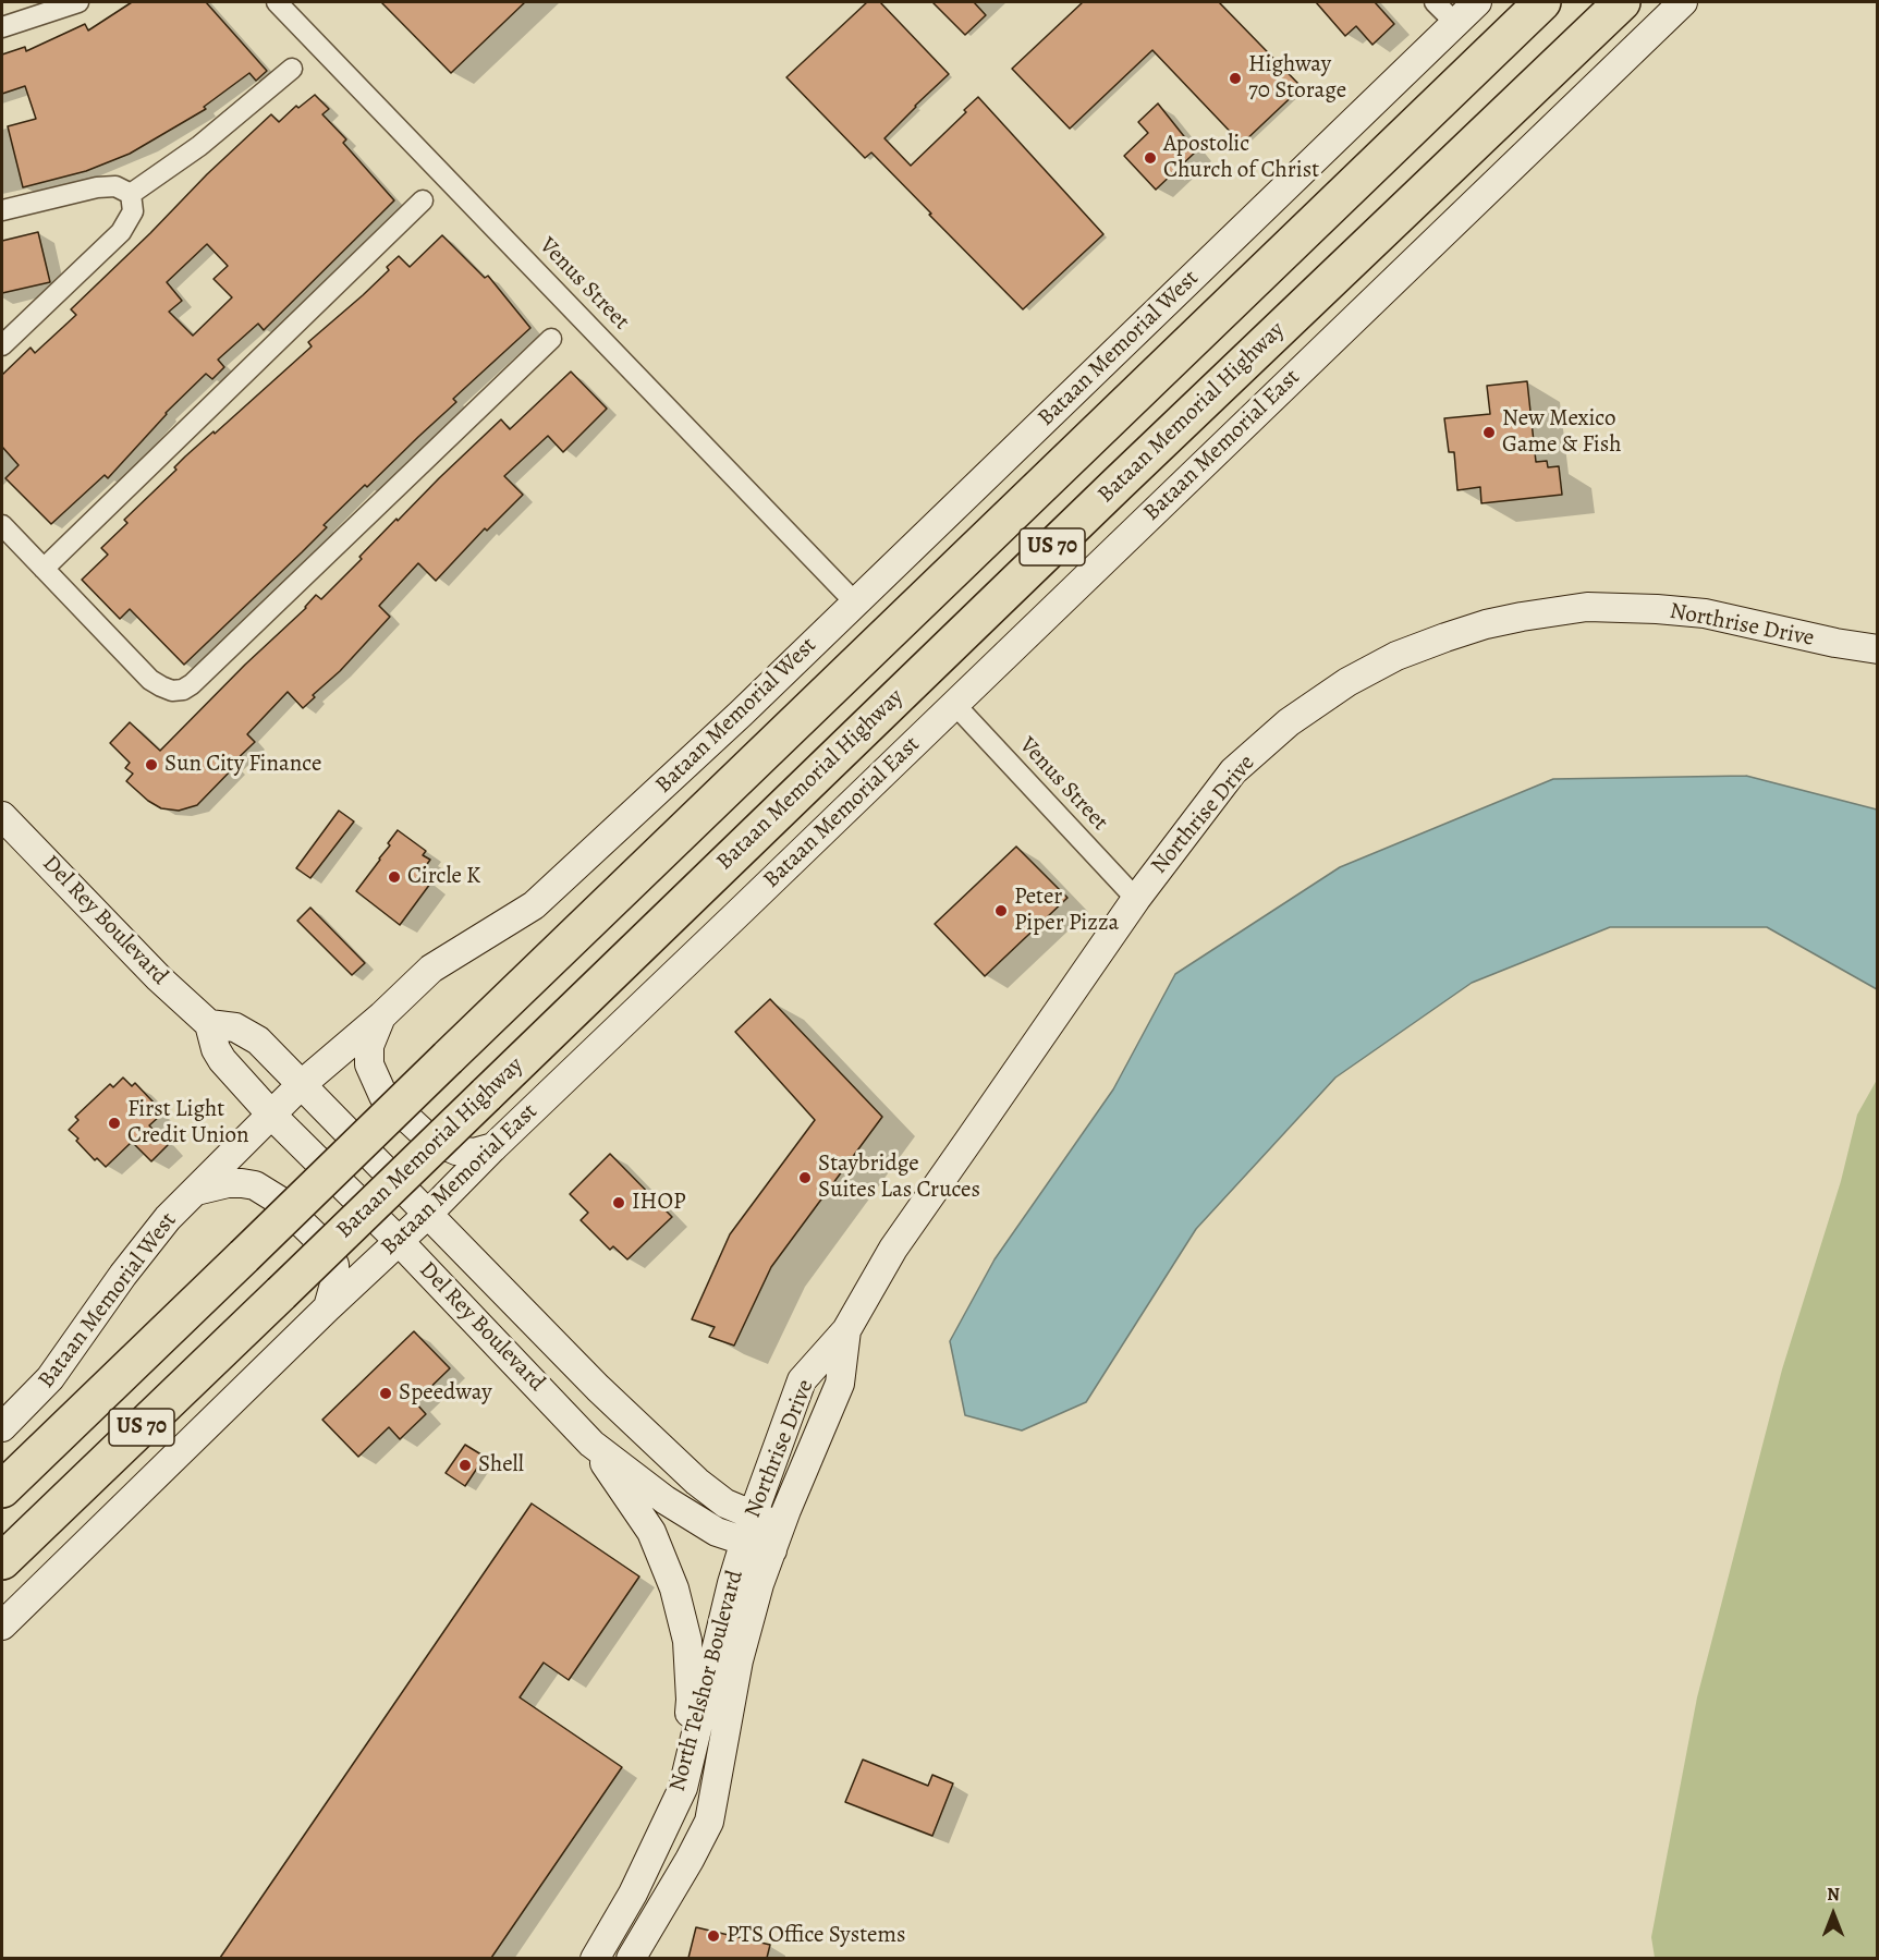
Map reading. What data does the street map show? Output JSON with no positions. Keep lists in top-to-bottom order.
{
  "streets": {
    "highway": ["Bataan Memorial Highway", "US 70"],
    "main road": [
      "Bataan Memorial West",
      "Bataan Memorial East",
      "Northrise Drive",
      "Del Rey Boulevard",
      "North Telshor Boulevard"
    ],
    "street": ["Venus Street"]
  },
  "crossings": [
    ["Venus Street", "Bataan Memorial West"],
    ["Venus Street", "Bataan Memorial East"],
    ["Venus Street", "Northrise Drive"],
    ["Bataan Memorial West", "Del Rey Boulevard"],
    ["Bataan Memorial East", "Del Rey Boulevard"],
    ["Northrise Drive", "Del Rey Boulevard"],
    ["Northrise Drive", "North Telshor Boulevard"],
    ["Del Rey Boulevard", "North Telshor Boulevard"]
  ],
  "places": [
    "Highway 70 Storage",
    "Apostolic Church of Christ",
    "New Mexico Game & Fish",
    "Sun City Finance",
    "Circle K",
    "Peter Piper Pizza",
    "First Light Credit Union",
    "Staybridge Suites Las Cruces",
    "IHOP",
    "Speedway",
    "Shell",
    "PTS Office Systems"
  ],
  "north": "top"
}
